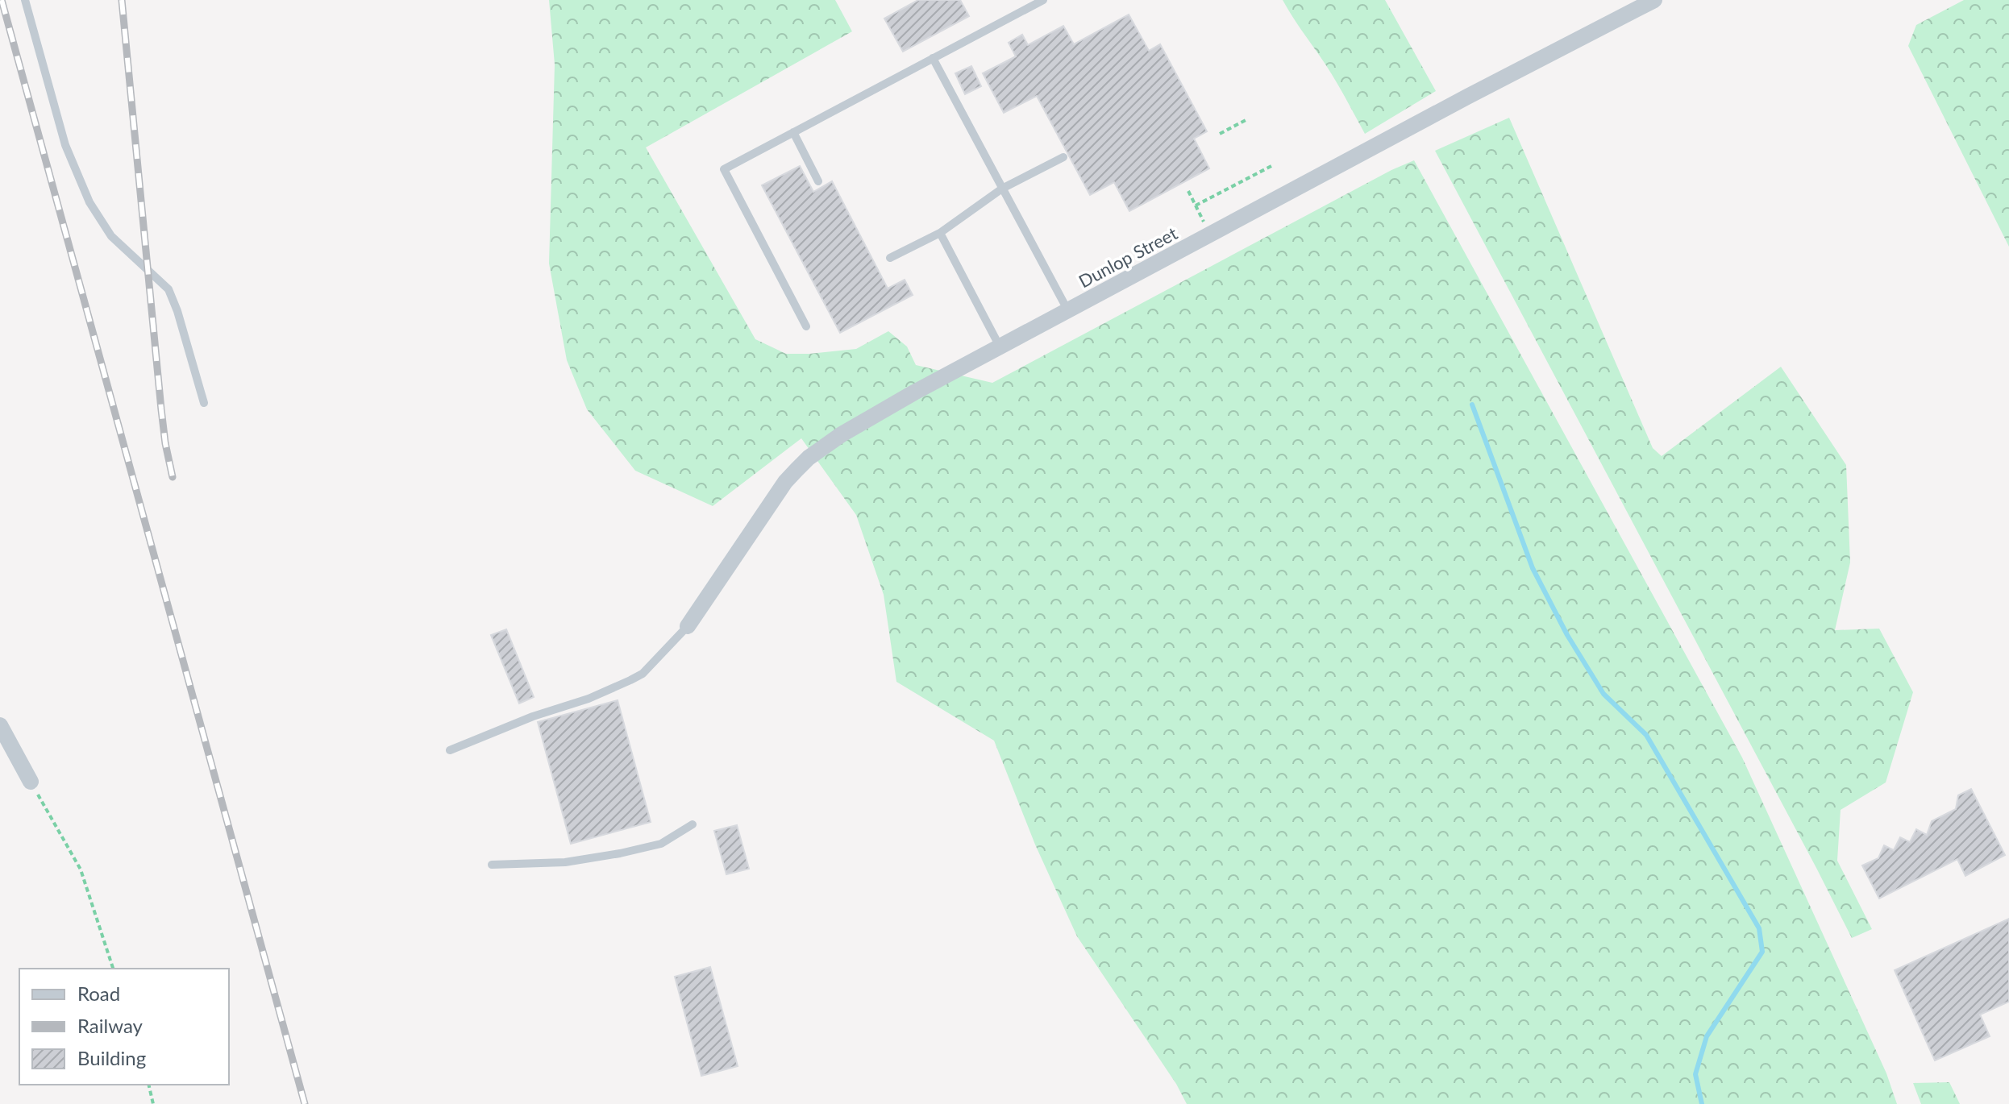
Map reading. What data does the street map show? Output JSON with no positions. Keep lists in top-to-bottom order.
{
  "streets": {
    "street": ["Dunlop Street"]
  },
  "legend": ["Road", "Railway", "Building"]
}
